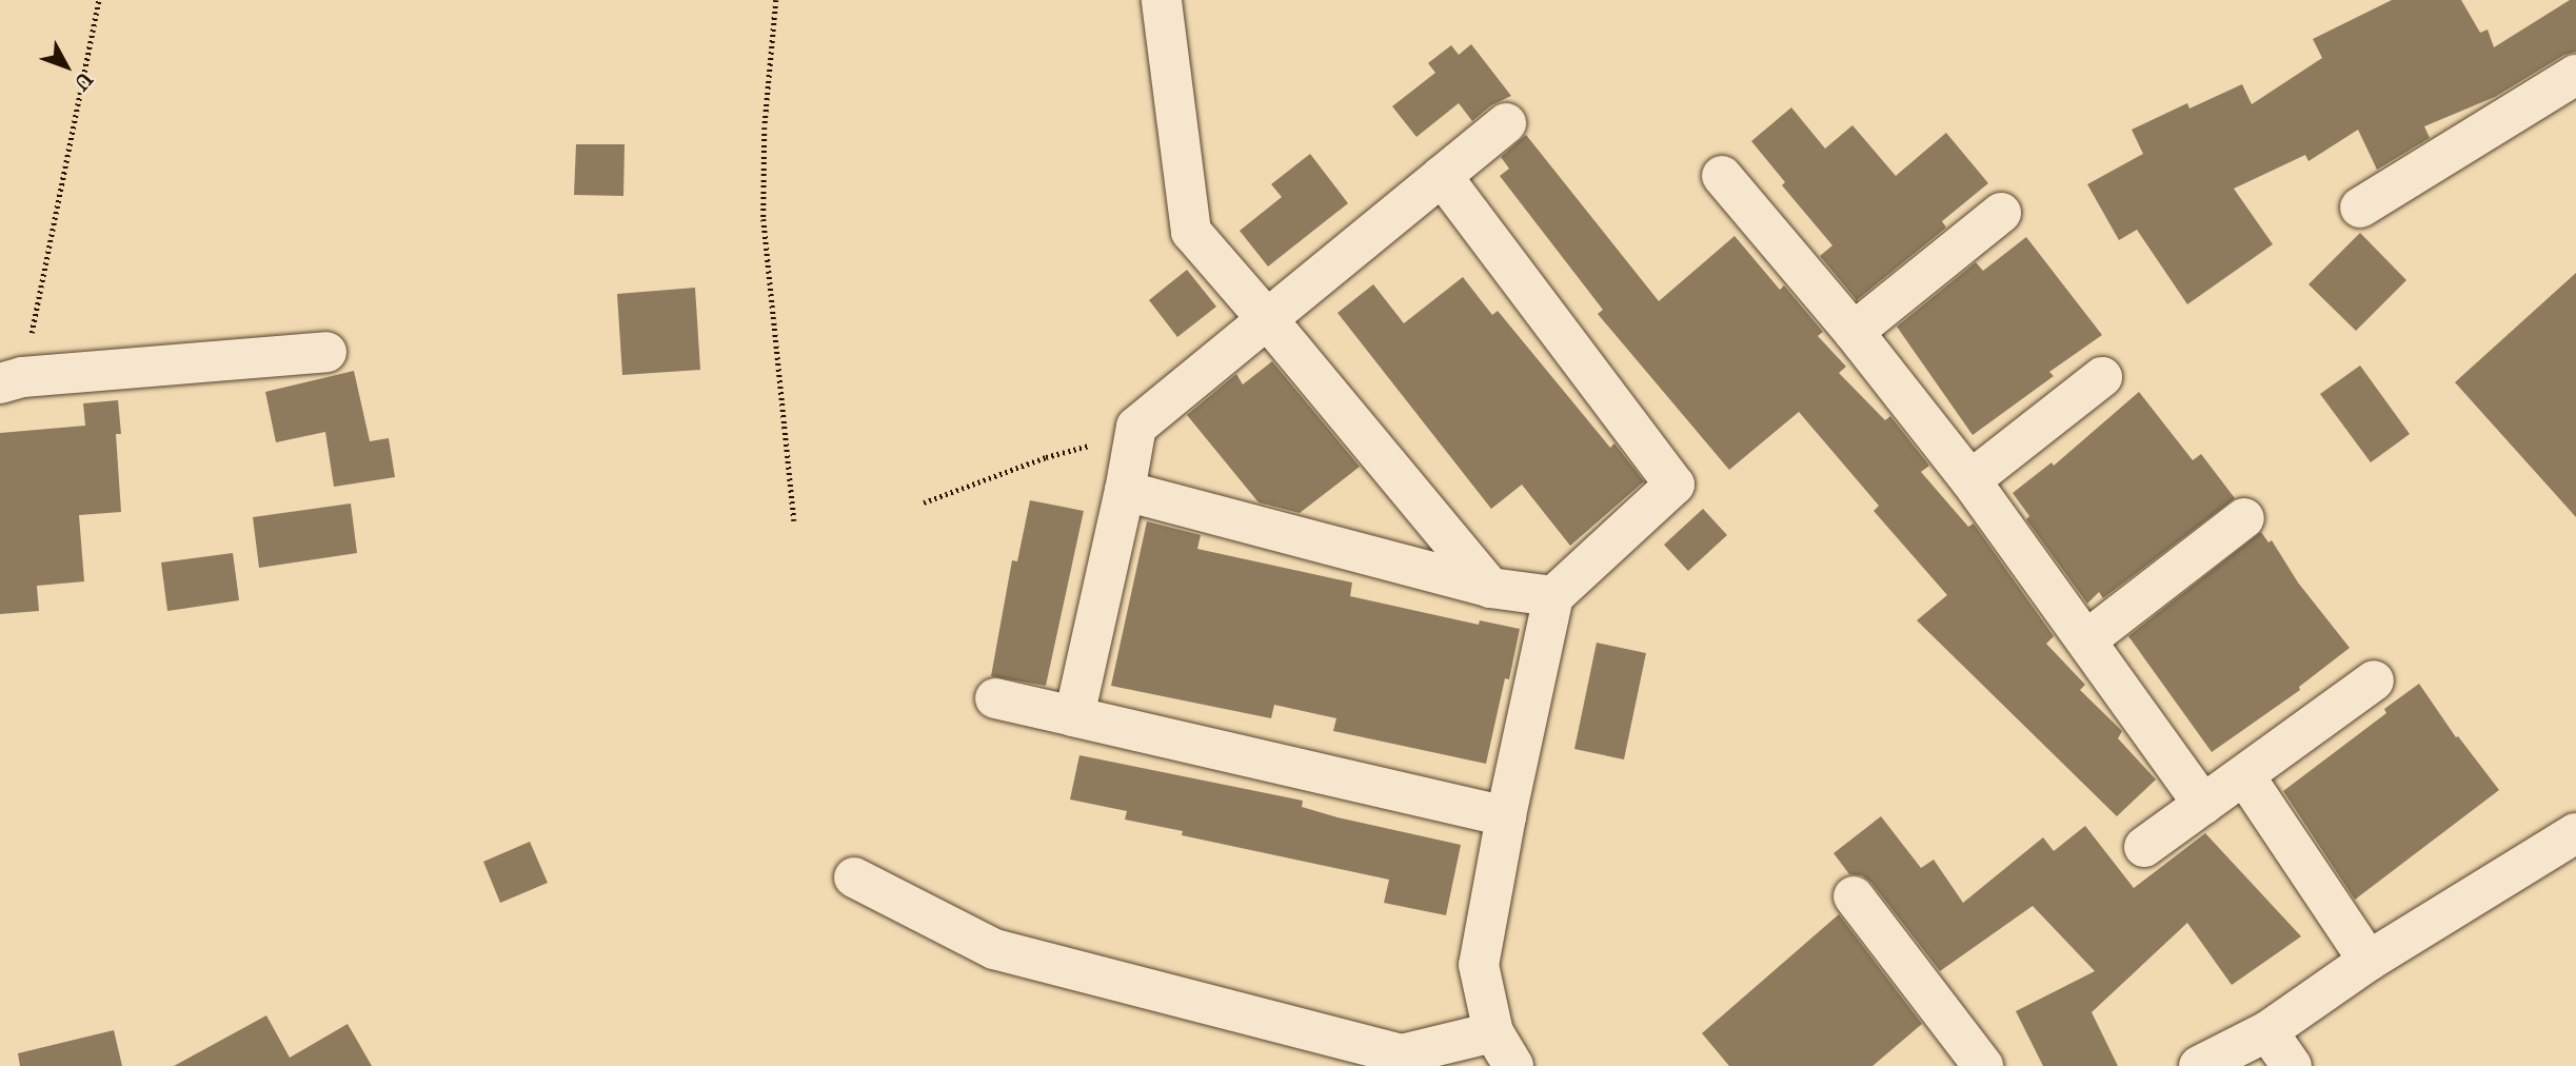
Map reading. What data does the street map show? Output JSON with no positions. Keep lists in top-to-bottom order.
{
  "north": "bottom right"
}
